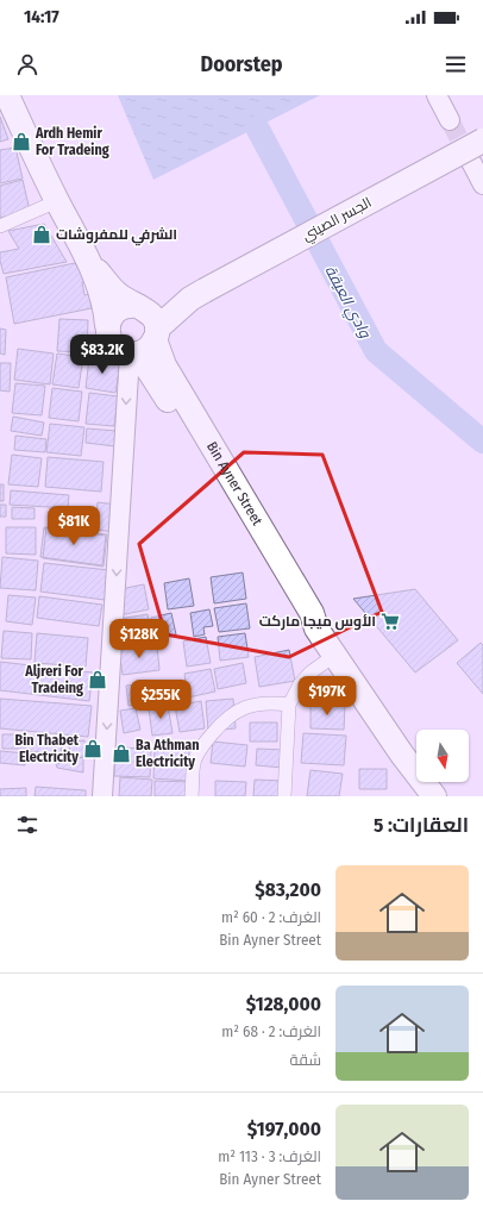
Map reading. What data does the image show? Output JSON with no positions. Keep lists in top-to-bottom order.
{
  "streets": {
    "highway": ["الجسر الصيني", "Bin Ayner Street"]
  },
  "crossings": [
    ["الجسر الصيني", "Bin Ayner Street"]
  ],
  "water": ["وادي العيقة"],
  "places": {
    "shop": [
      "Ardh Hemir For Tradeing",
      "الشرفي للمفروشات",
      "Aljreri For Tradeing",
      "Bin Thabet Electricity",
      "Ba Athman Electricity"
    ],
    "supermarket": ["الأوس ميجا ماركت"]
  },
  "north": "bottom",
  "page": {
    "status": "14:17",
    "header": "Doorstep",
    "price": [
      "$83.2K",
      "$81K",
      "$128K",
      "$197K",
      "$255K"
    ],
    "heading": "العقارات: 5",
    "list": [
      {
        "name": "$83,200",
        "note": "الغرف: 2 · 60 m² · Bin Ayner Street"
      },
      {
        "name": "$128,000",
        "note": "الغرف: 2 · 68 m² · شقة"
      },
      {
        "name": "$197,000",
        "note": "الغرف: 3 · 113 m² · Bin Ayner Street"
      }
    ]
  }
}
